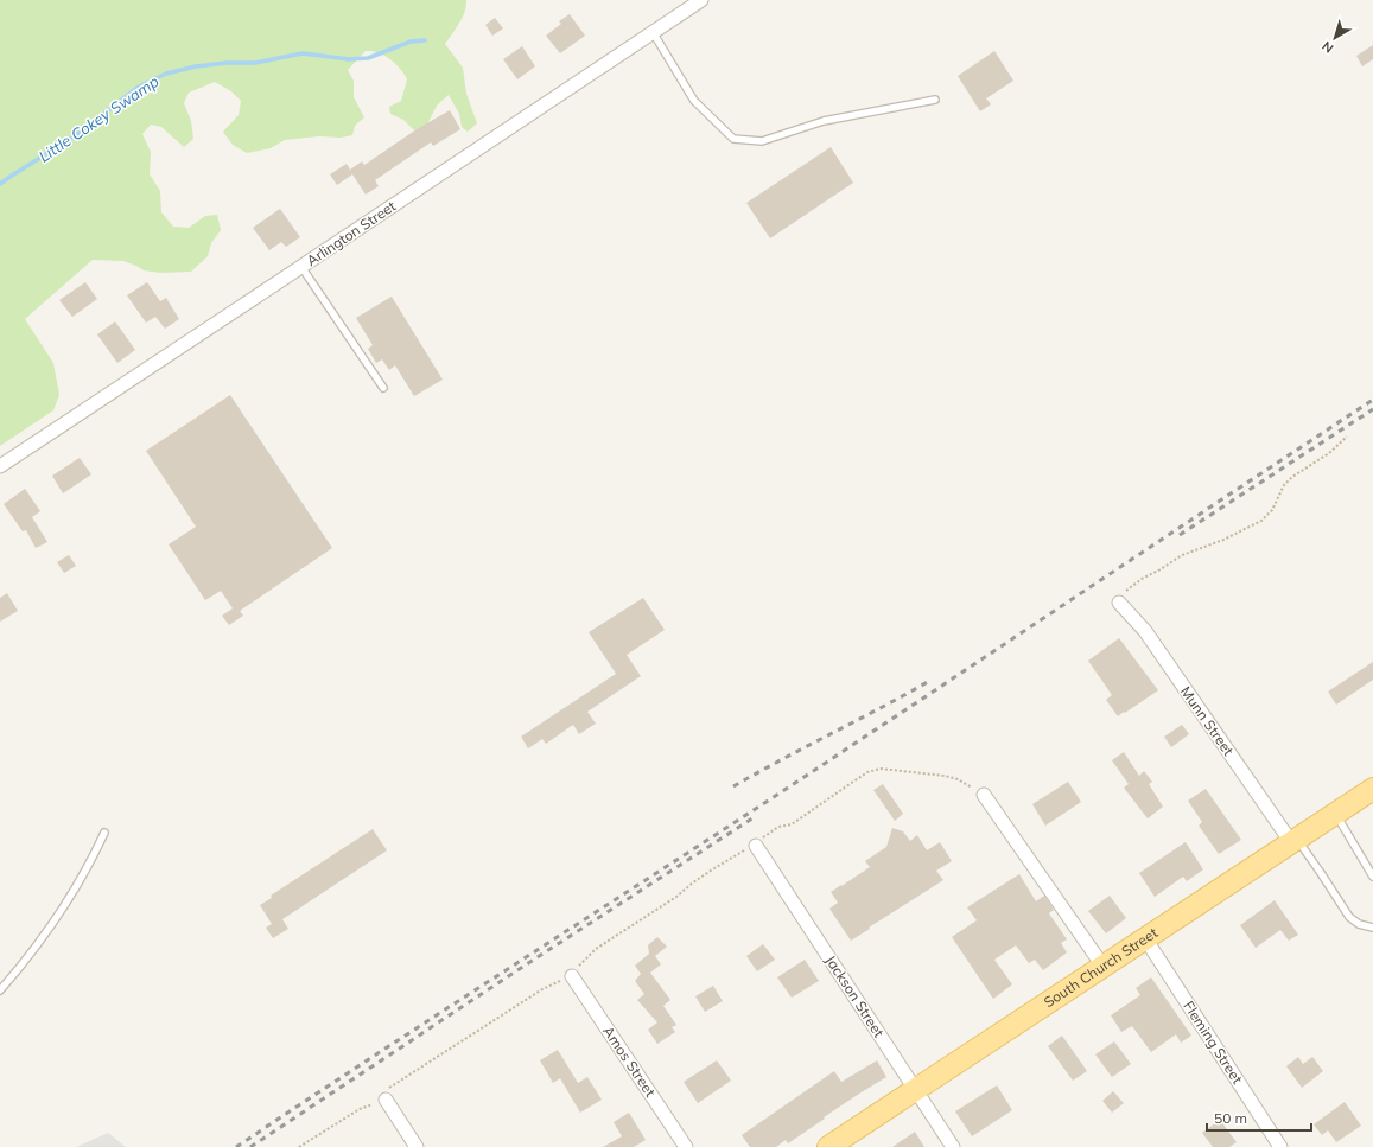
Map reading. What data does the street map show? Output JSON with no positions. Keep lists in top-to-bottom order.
{
  "streets": {
    "main road": ["South Church Street"],
    "street": [
      "Arlington Street",
      "Munn Street",
      "Jackson Street",
      "Fleming Street",
      "Amos Street"
    ]
  },
  "crossings": [
    ["Munn Street", "South Church Street"],
    ["South Church Street", "Jackson Street"],
    ["South Church Street", "Fleming Street"]
  ],
  "water": ["Little Cokey Swamp"],
  "scale_bar": "50 m",
  "north": "bottom left"
}
